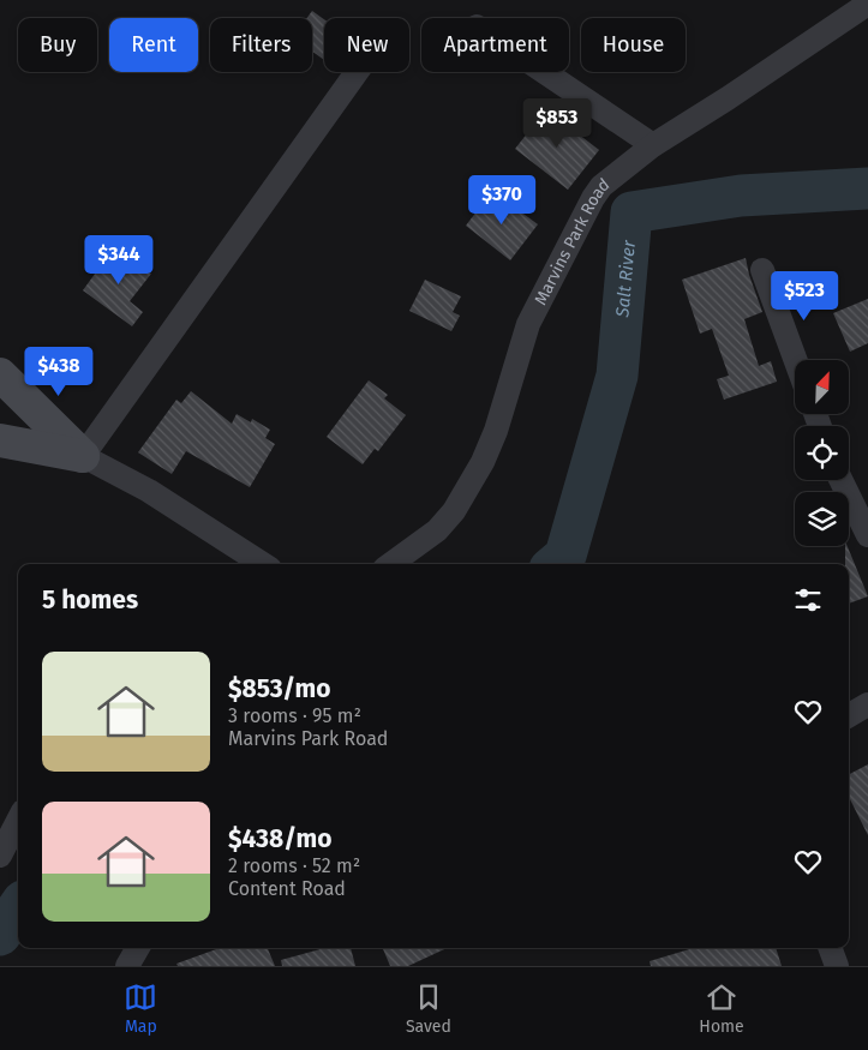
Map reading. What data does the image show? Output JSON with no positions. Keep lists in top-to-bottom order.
{
  "streets": {
    "street": ["Marvins Park Road"]
  },
  "water": ["Salt River"],
  "north": "top right",
  "page": {
    "chip": [
      "Buy",
      "Rent",
      "Filters",
      "New",
      "Apartment",
      "House"
    ],
    "price": [
      "$853",
      "$370",
      "$344",
      "$523",
      "$438"
    ],
    "heading": "5 homes",
    "list": [
      {
        "name": "$853/mo",
        "note": "3 rooms · 95 m² · Marvins Park Road"
      },
      {
        "name": "$438/mo",
        "note": "2 rooms · 52 m² · Content Road"
      }
    ],
    "tabs": ["Map", "Saved", "Home"]
  }
}
